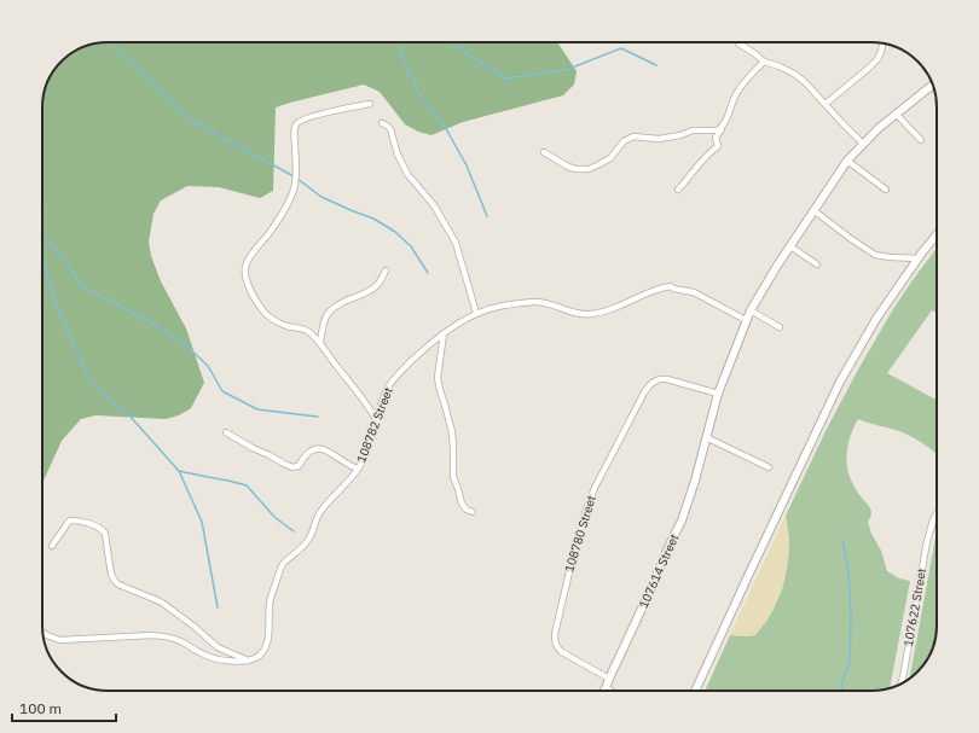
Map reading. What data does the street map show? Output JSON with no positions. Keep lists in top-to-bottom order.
{
  "streets": {
    "street": [
      "108782 Street",
      "108780 Street",
      "107614 Street",
      "107622 Street"
    ]
  },
  "crossings": [
    ["108782 Street", "107614 Street"],
    ["108780 Street", "107614 Street"]
  ],
  "scale_bar": "100 m"
}
